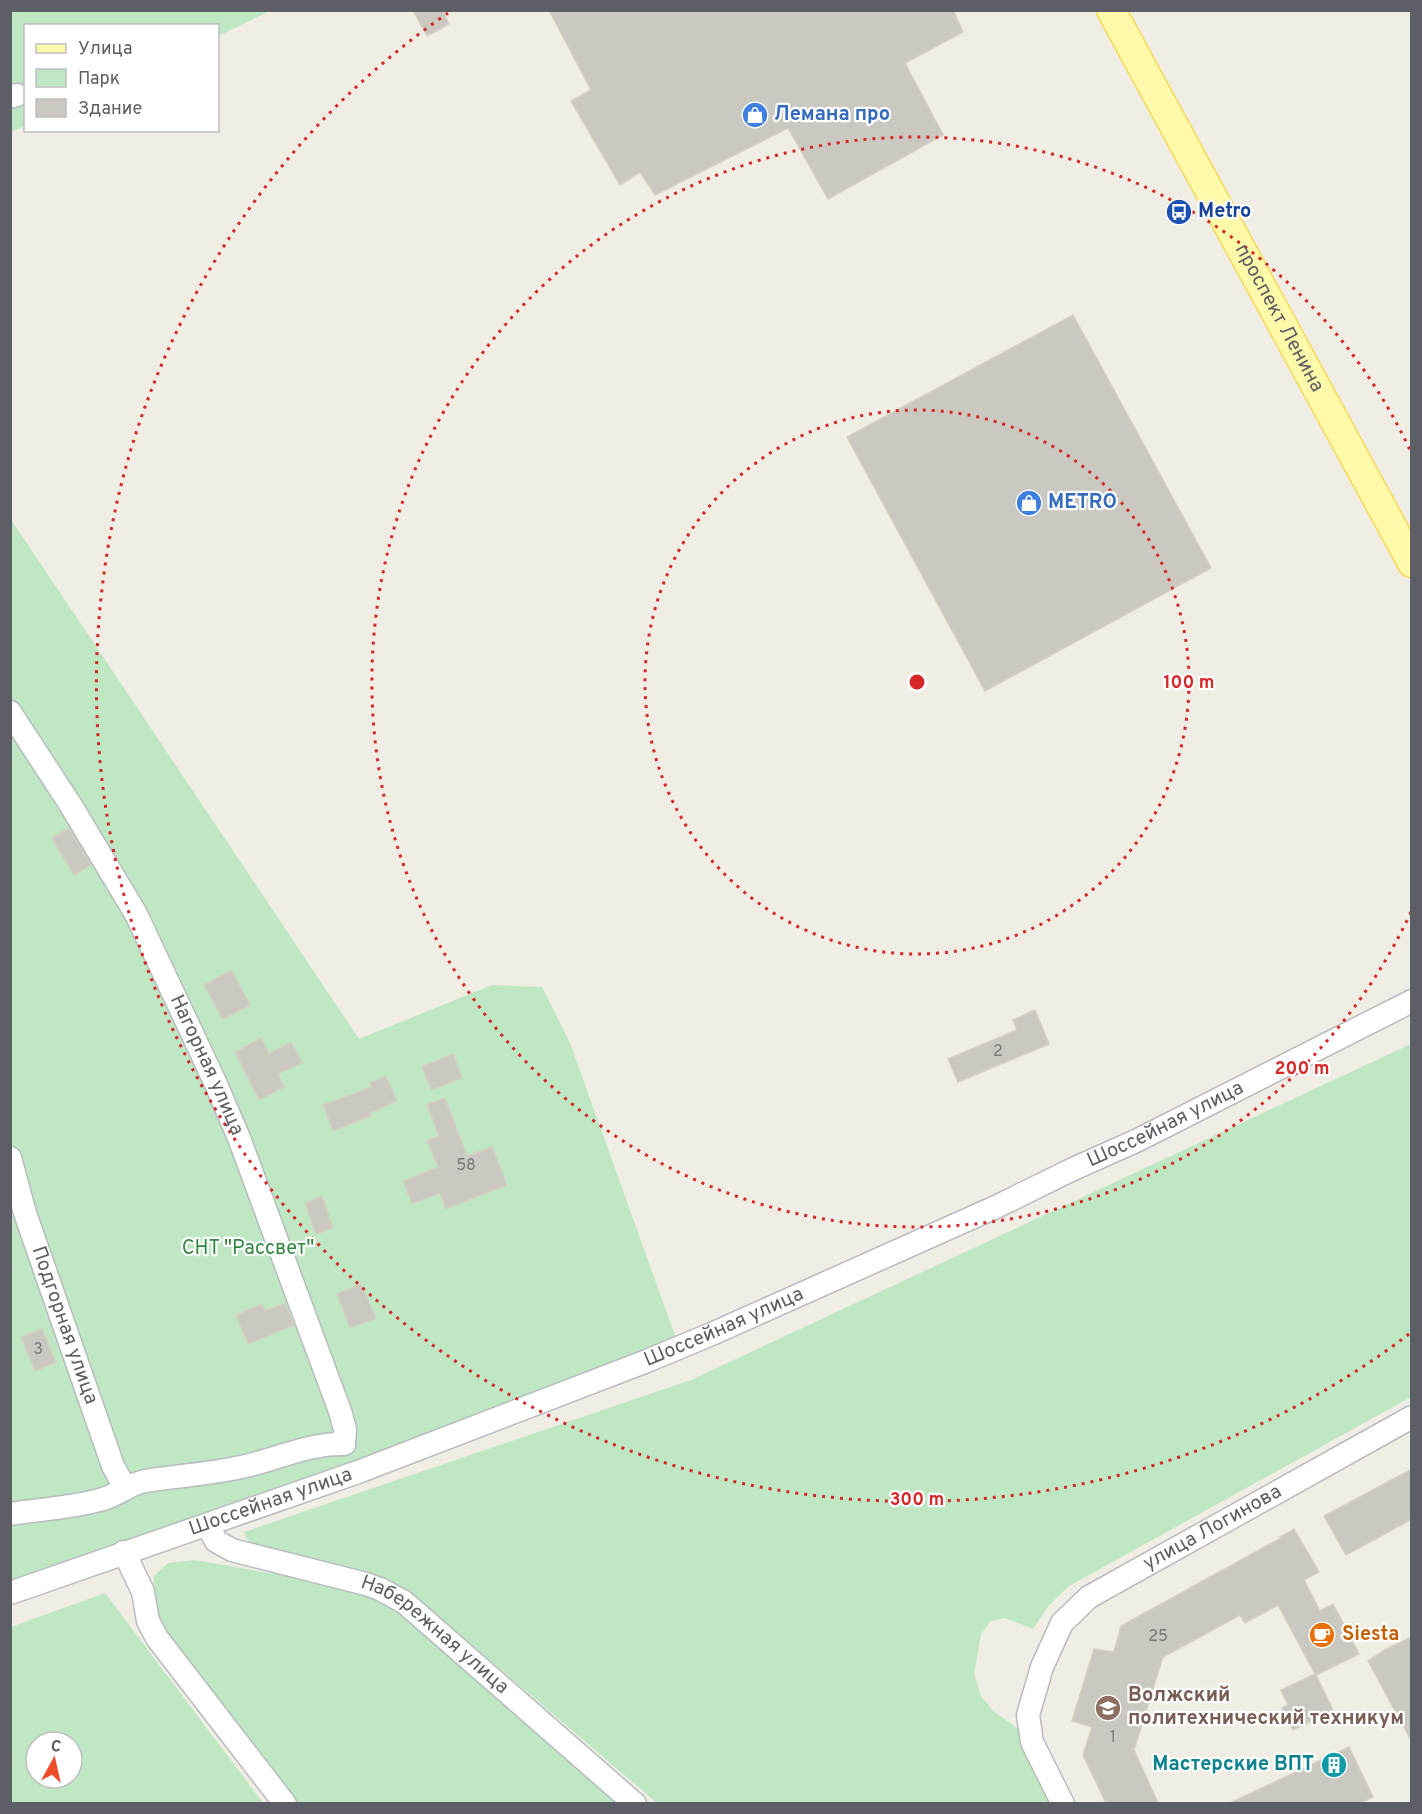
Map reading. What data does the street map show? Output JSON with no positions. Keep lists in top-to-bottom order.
{
  "streets": {
    "main road": ["проспект Ленина"],
    "street": [
      "Нагорная улица",
      "Шоссейная улица",
      "Подгорная улица",
      "улица Логинова",
      "Набережная улица"
    ]
  },
  "crossings": [
    ["Нагорная улица", "Шоссейная улица"],
    ["Шоссейная улица", "Набережная улица"]
  ],
  "parks": ["СНТ \"Рассвет\""],
  "places": {
    "shop": ["Лемана про", "METRO"],
    "bus stop": ["Metro"],
    "cafe": ["Siesta"],
    "school or university": ["Волжский политехнический техникум"],
    "building": ["Мастерские ВПТ"]
  },
  "house_numbers": [
    "2",
    "58",
    "3",
    "25",
    "1"
  ],
  "legend": ["Улица", "Парк", "Здание"],
  "north": "top",
  "rings": ["100 m", "200 m", "300 m"]
}
